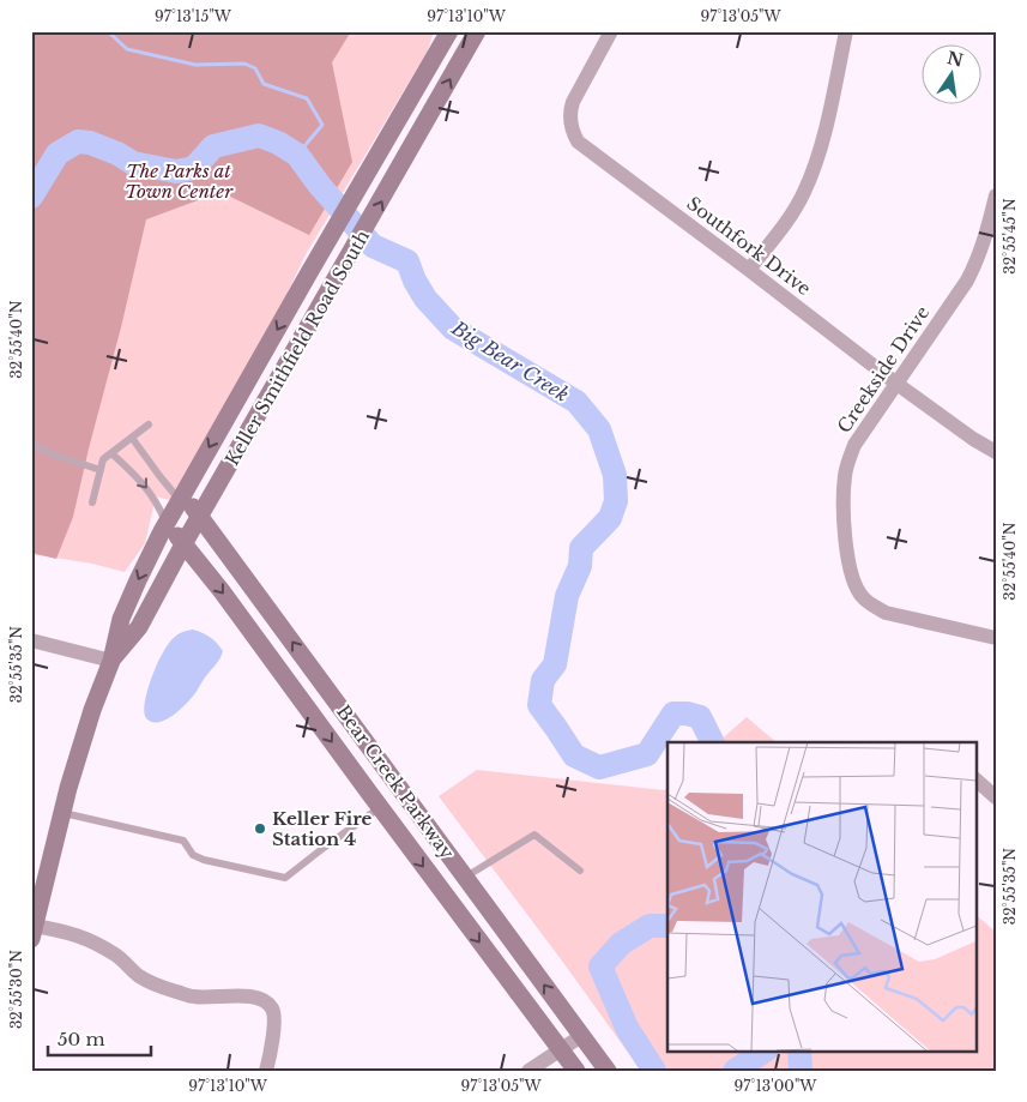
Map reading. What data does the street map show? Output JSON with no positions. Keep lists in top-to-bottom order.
{
  "streets": {
    "main road": ["Keller Smithfield Road South", "Bear Creek Parkway"],
    "street": ["Southfork Drive", "Creekside Drive"]
  },
  "crossings": [
    ["Southfork Drive", "Creekside Drive"],
    ["Keller Smithfield Road South", "Bear Creek Parkway"]
  ],
  "water": ["Big Bear Creek"],
  "parks": ["The Parks at Town Center"],
  "places": ["Keller Fire Station 4"],
  "scale_bar": "50 m",
  "north": "top",
  "coordinates": [
    "97°13'15\"W",
    "97°13'10\"W",
    "97°13'05\"W",
    "32°55'45\"N",
    "32°55'40\"N",
    "32°55'35\"N",
    "32°55'30\"N",
    "97°13'00\"W"
  ]
}
